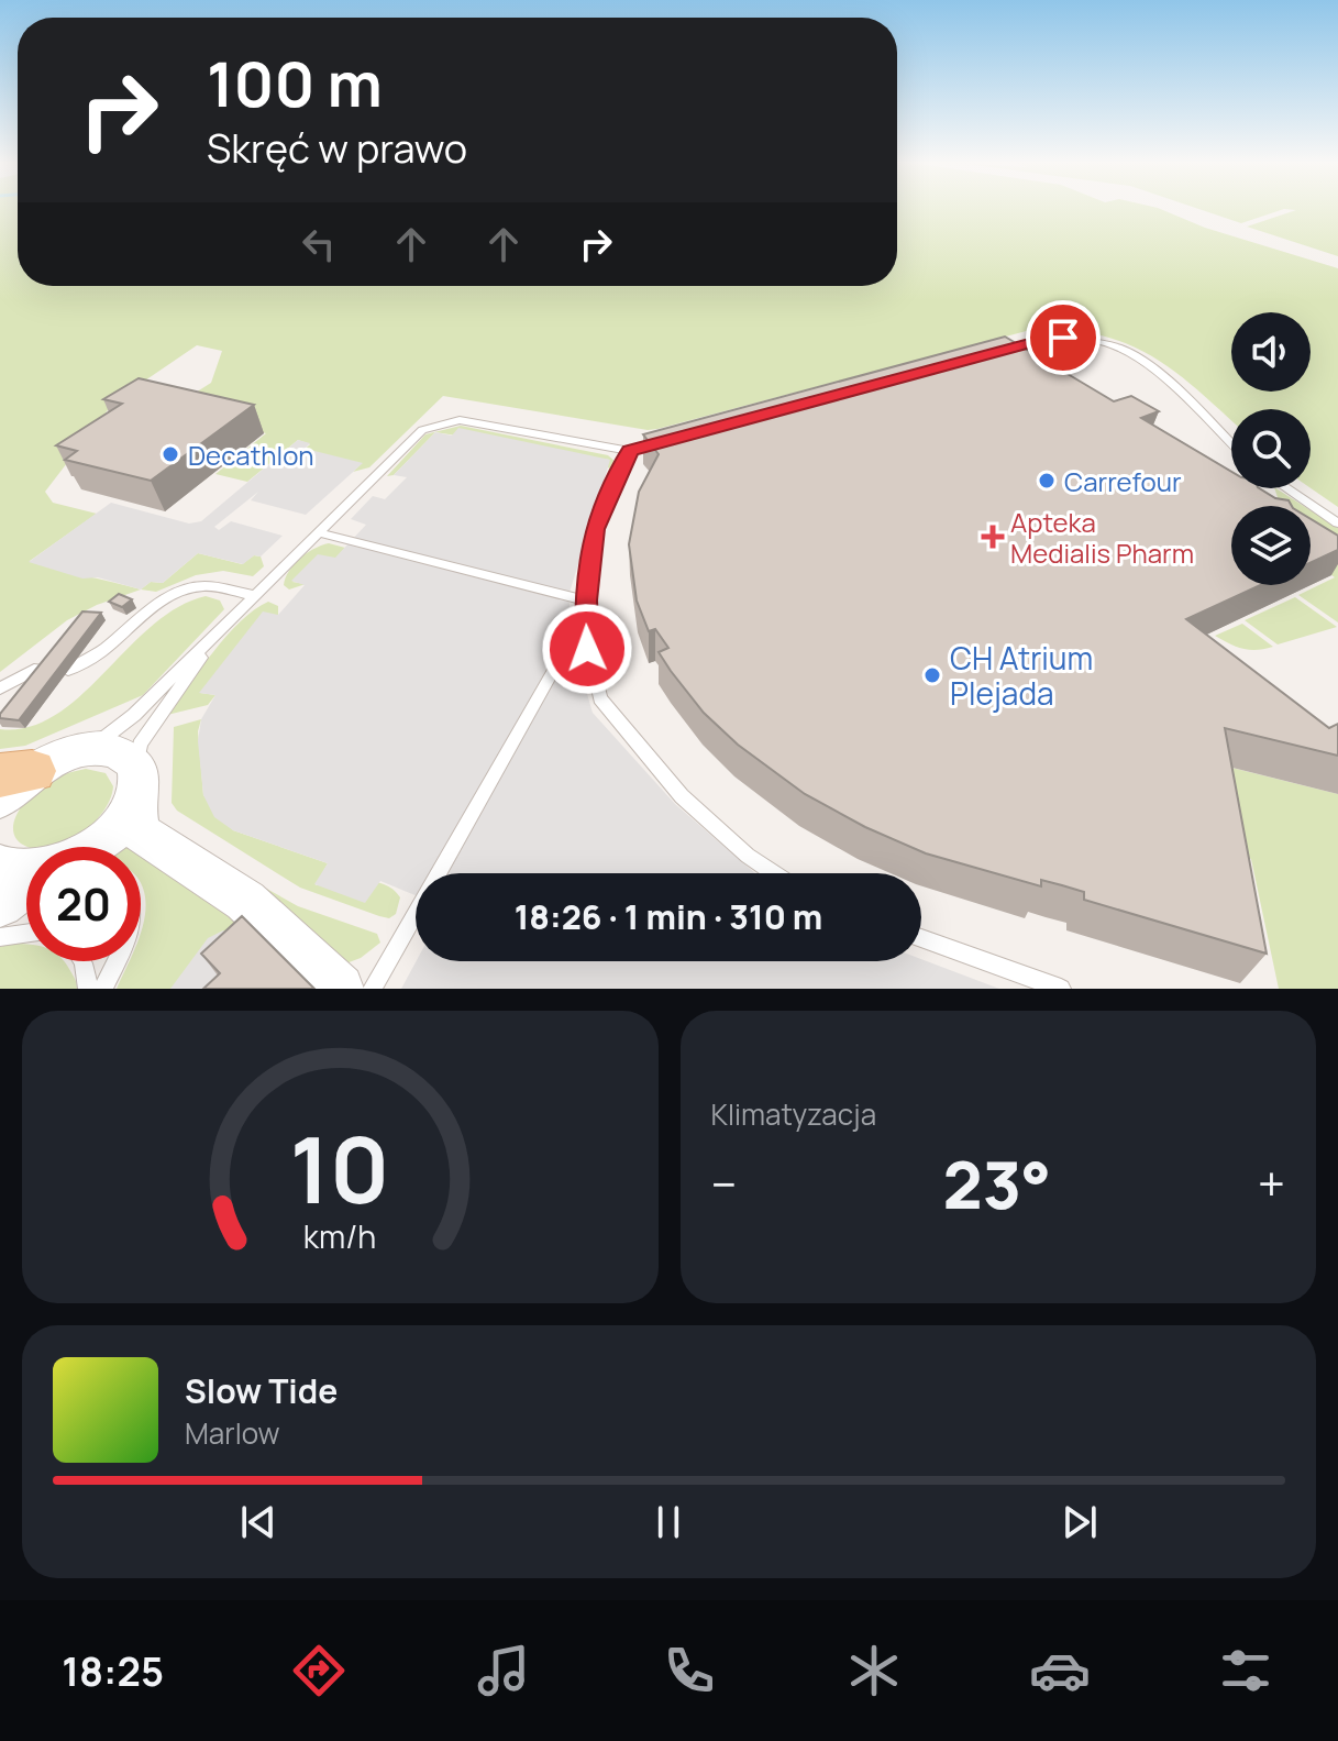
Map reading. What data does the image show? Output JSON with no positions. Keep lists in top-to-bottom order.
{
  "places": {
    "other": ["Decathlon", "Carrefour", "CH Atrium Plejada"],
    "health": ["Apteka Medialis Pharm"]
  },
  "page": {
    "turn": ["100 m", "Skręć w prawo"],
    "limit": "20",
    "trip": "18:26 · 1 min · 310 m",
    "tile": "Klimatyzacja",
    "heat": ["−", "23°", "+"],
    "song": ["Slow Tide", "Marlow"],
    "tabs": "18:25",
    "gauge": ["10", "km/h"]
  }
}
